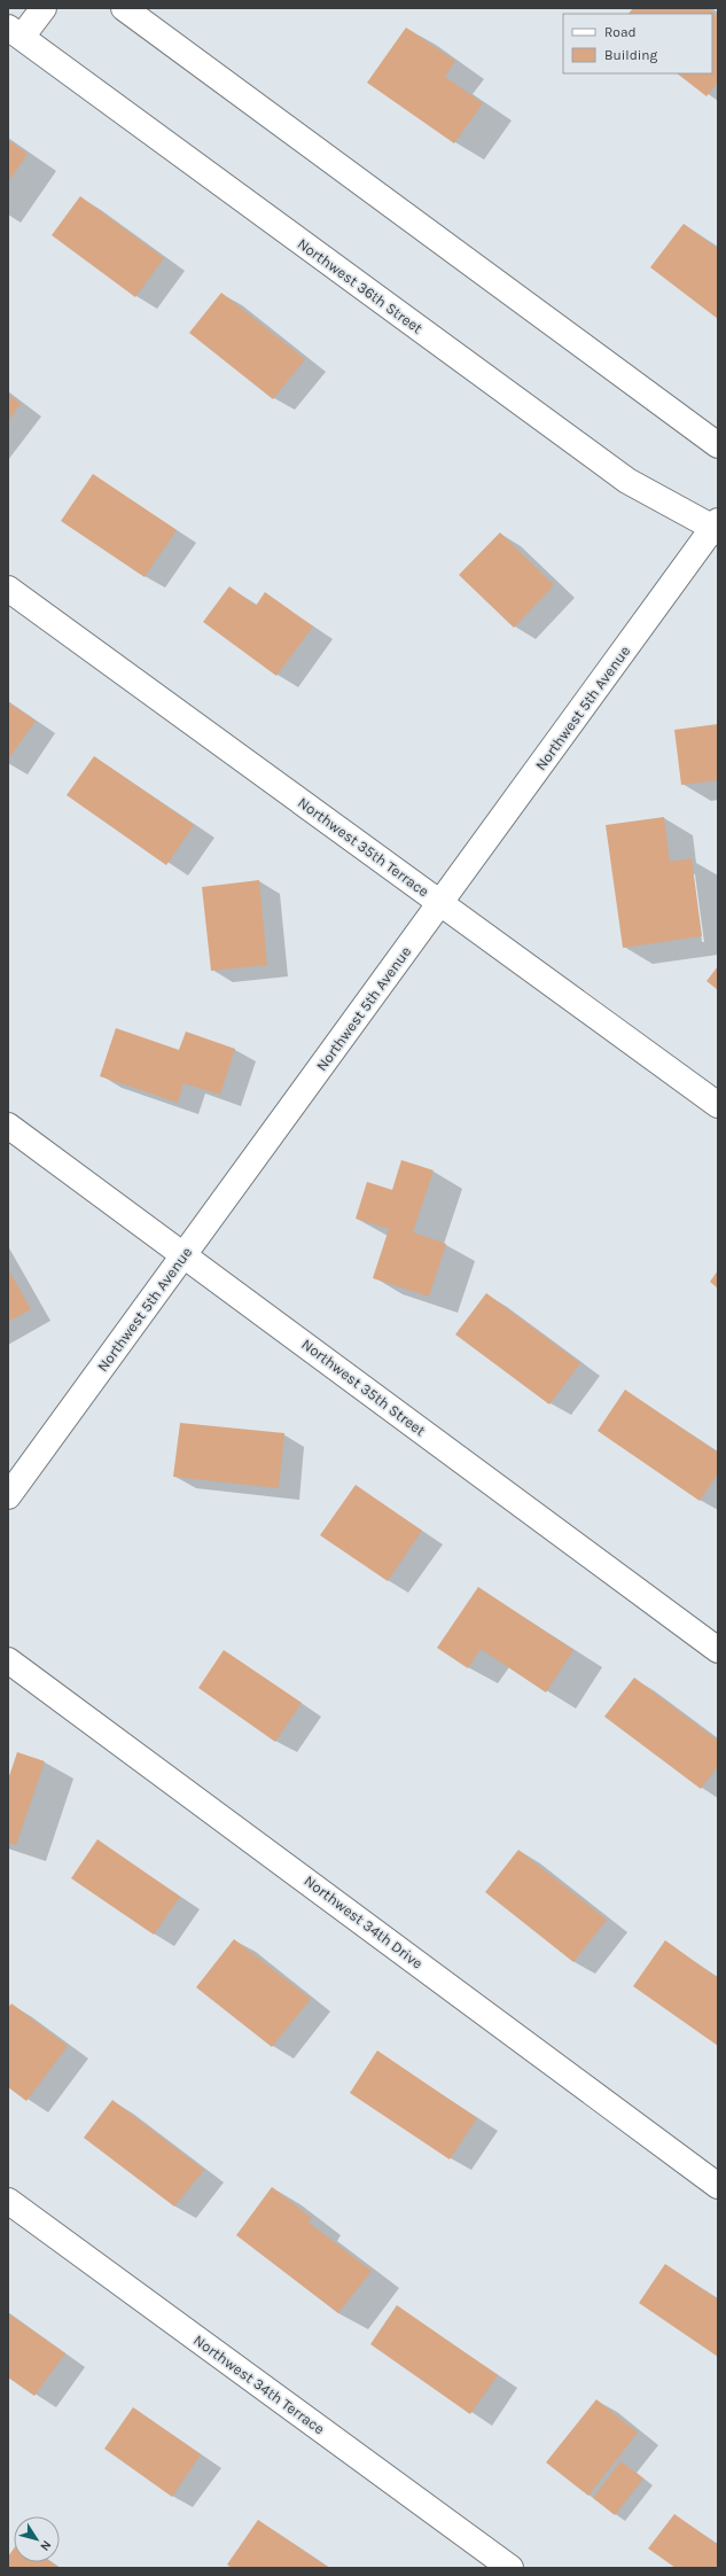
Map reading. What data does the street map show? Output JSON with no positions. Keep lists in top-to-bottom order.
{
  "streets": {
    "street": [
      "Northwest 36th Street",
      "Northwest 5th Avenue",
      "Northwest 35th Terrace",
      "Northwest 35th Street",
      "Northwest 34th Drive",
      "Northwest 34th Terrace"
    ]
  },
  "crossings": [
    ["Northwest 36th Street", "Northwest 5th Avenue"],
    ["Northwest 5th Avenue", "Northwest 35th Terrace"],
    ["Northwest 5th Avenue", "Northwest 35th Street"]
  ],
  "legend": ["Road", "Building"],
  "north": "bottom right"
}
